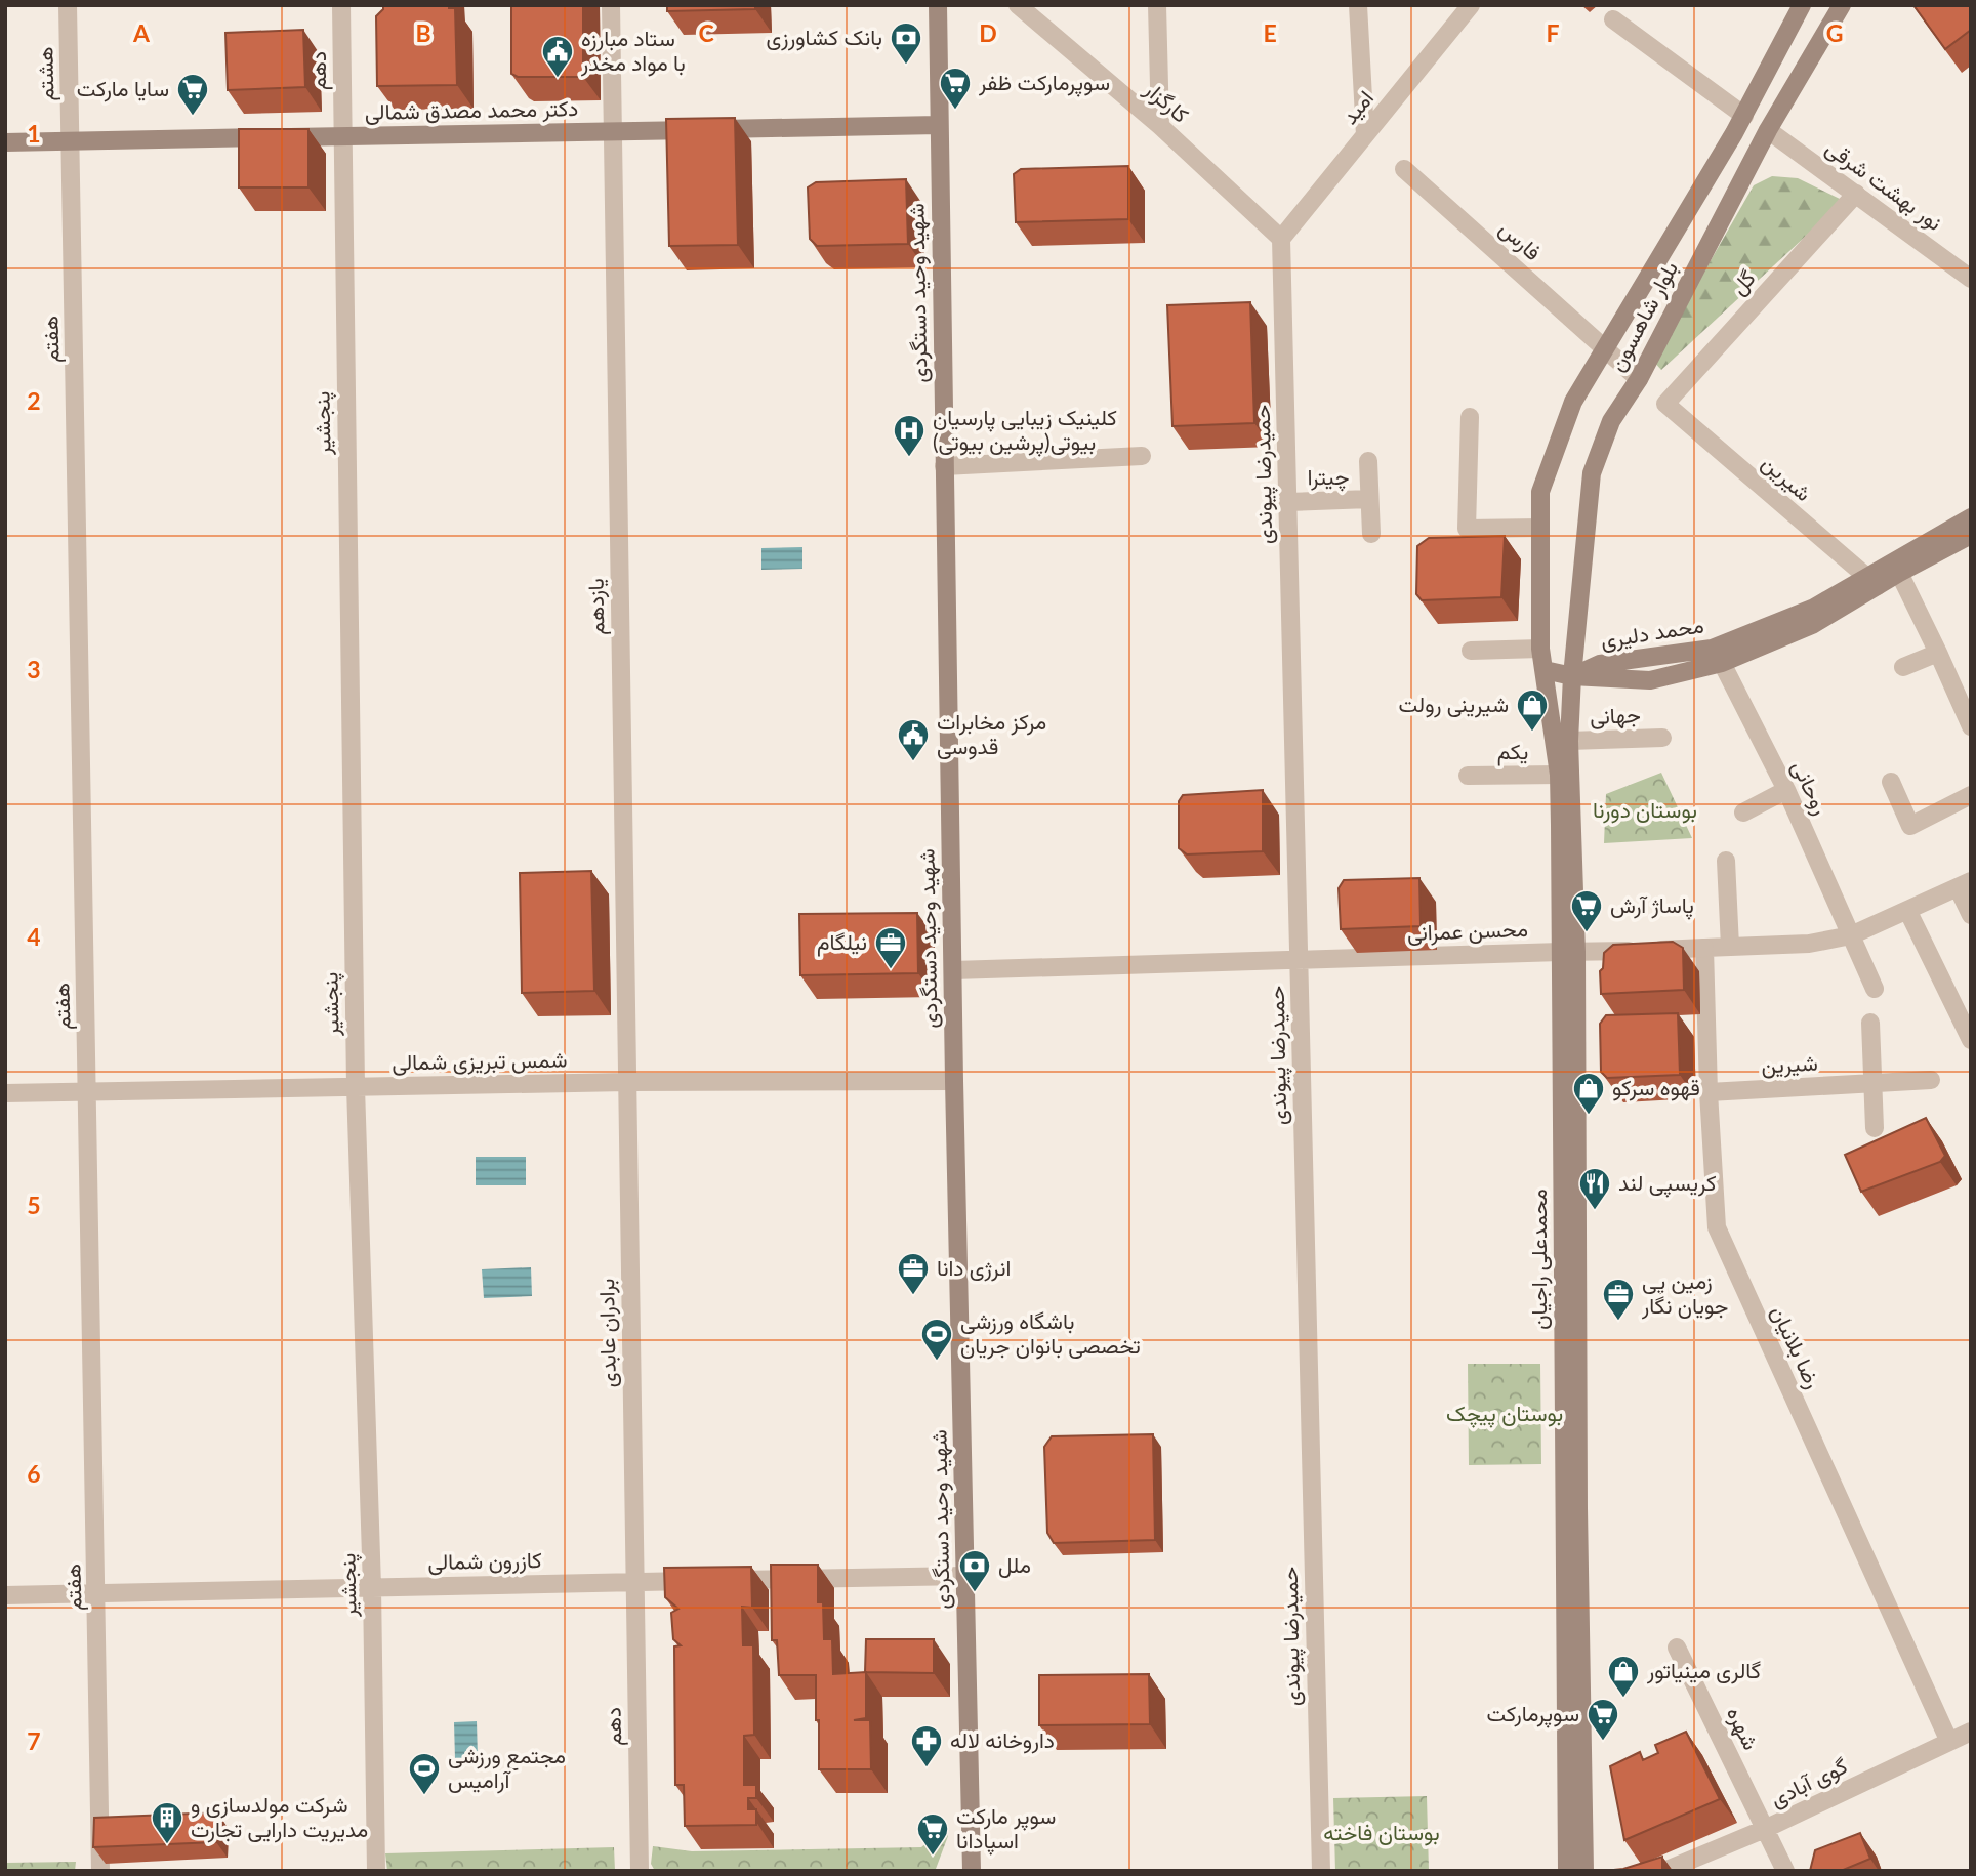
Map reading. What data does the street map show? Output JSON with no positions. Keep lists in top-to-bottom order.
{
  "streets": {
    "main road": [
      "دکتر محمد مصدق شمالی",
      "شهید وحید دستگردی",
      "بلوار شاهسون",
      "محمد دلیری",
      "محمدعلی راجیان"
    ],
    "street": [
      "دهم",
      "هشتم",
      "کارگزار",
      "امید",
      "نور بهشت شرقی",
      "فارس",
      "گل",
      "هفتم",
      "پنجشیر",
      "حمیدرضا پیوندی",
      "چیترا",
      "شیرین",
      "یازدهم",
      "جهانی",
      "یکم",
      "روحانی",
      "محسن عمرانی",
      "شمس تبریزی شمالی",
      "برادران عابدی",
      "رضا بلانیان",
      "کازرون شمالی",
      "شهره",
      "گوی آبادی"
    ]
  },
  "crossings": [
    ["دهم", "دکتر محمد مصدق شمالی"],
    ["دهم", "پنجشیر"],
    ["دهم", "برادران عابدی"],
    ["دهم", "کازرون شمالی"],
    ["هشتم", "دکتر محمد مصدق شمالی"],
    ["هشتم", "هفتم"],
    ["کارگزار", "امید"],
    ["کارگزار", "حمیدرضا پیوندی"],
    ["امید", "حمیدرضا پیوندی"],
    ["دکتر محمد مصدق شمالی", "شهید وحید دستگردی"],
    ["دکتر محمد مصدق شمالی", "هفتم"],
    ["دکتر محمد مصدق شمالی", "پنجشیر"],
    ["دکتر محمد مصدق شمالی", "یازدهم"],
    ["نور بهشت شرقی", "گل"],
    ["نور بهشت شرقی", "بلوار شاهسون"],
    ["فارس", "بلوار شاهسون"],
    ["گل", "شیرین"],
    ["شهید وحید دستگردی", "محسن عمرانی"],
    ["شهید وحید دستگردی", "شمس تبریزی شمالی"],
    ["شهید وحید دستگردی", "کازرون شمالی"],
    ["بلوار شاهسون", "محمد دلیری"],
    ["بلوار شاهسون", "محمدعلی راجیان"],
    ["هفتم", "شمس تبریزی شمالی"],
    ["هفتم", "کازرون شمالی"],
    ["پنجشیر", "شمس تبریزی شمالی"],
    ["پنجشیر", "کازرون شمالی"],
    ["حمیدرضا پیوندی", "چیترا"],
    ["حمیدرضا پیوندی", "محسن عمرانی"],
    ["شیرین", "محمد دلیری"],
    ["شیرین", "رضا بلانیان"],
    ["یازدهم", "شمس تبریزی شمالی"],
    ["یازدهم", "برادران عابدی"],
    ["محمد دلیری", "روحانی"],
    ["محمد دلیری", "محمدعلی راجیان"],
    ["جهانی", "محمدعلی راجیان"],
    ["یکم", "محمدعلی راجیان"],
    ["روحانی", "محسن عمرانی"],
    ["محسن عمرانی", "محمدعلی راجیان"],
    ["محسن عمرانی", "رضا بلانیان"],
    ["شمس تبریزی شمالی", "برادران عابدی"],
    ["برادران عابدی", "کازرون شمالی"],
    ["رضا بلانیان", "گوی آبادی"],
    ["شهره", "گوی آبادی"]
  ],
  "parks": ["بوستان دورنا", "بوستان پیچک", "بوستان فاخته"],
  "places": {
    "bank": ["بانک کشاورزی", "ملل"],
    "public building": ["ستاد مبارزه با مواد مخدر", "مرکز مخابرات قدوسی"],
    "supermarket": [
      "سوپرمارکت ظفر",
      "سایا مارکت",
      "پاساژ آرش",
      "سوپرمارکت",
      "سوپر مارکت اسپادانا"
    ],
    "hospital": ["کلینیک زیبایی پارسیان بیوتی(پرشین بیوتی)"],
    "shop": ["شیرینی رولت", "قهوه سرکو", "گالری مینیاتور"],
    "office": ["نیلگام", "انرژی دانا", "زمین پی جویان نگار"],
    "restaurant": ["کریسپی لند"],
    "sports": ["باشگاه ورزشی تخصصی بانوان جریان", "مجتمع ورزشی آرامیس"],
    "pharmacy": ["داروخانه لاله"],
    "building": ["شرکت مولدسازی و مدیریت دارایی تجارت"]
  },
  "grid": {
    "columns": [
      "A",
      "B",
      "C",
      "D",
      "E",
      "F",
      "G"
    ],
    "rows": [
      "1",
      "2",
      "3",
      "4",
      "5",
      "6",
      "7"
    ]
  }
}
